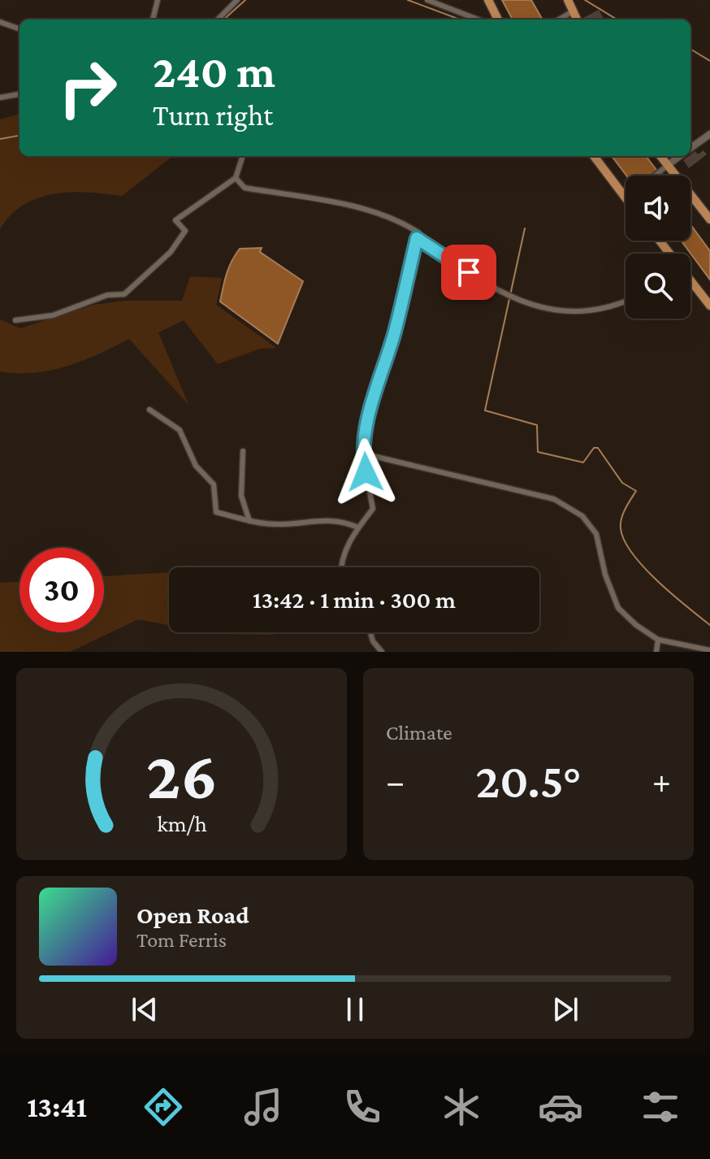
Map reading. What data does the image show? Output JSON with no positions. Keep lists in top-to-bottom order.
{
  "page": {
    "turn": ["240 m", "Turn right"],
    "limit": "30",
    "trip": "13:42 · 1 min · 300 m",
    "tile": "Climate",
    "heat": ["−", "20.5°", "+"],
    "song": ["Open Road", "Tom Ferris"],
    "tabs": "13:41",
    "gauge": ["26", "km/h"]
  }
}
